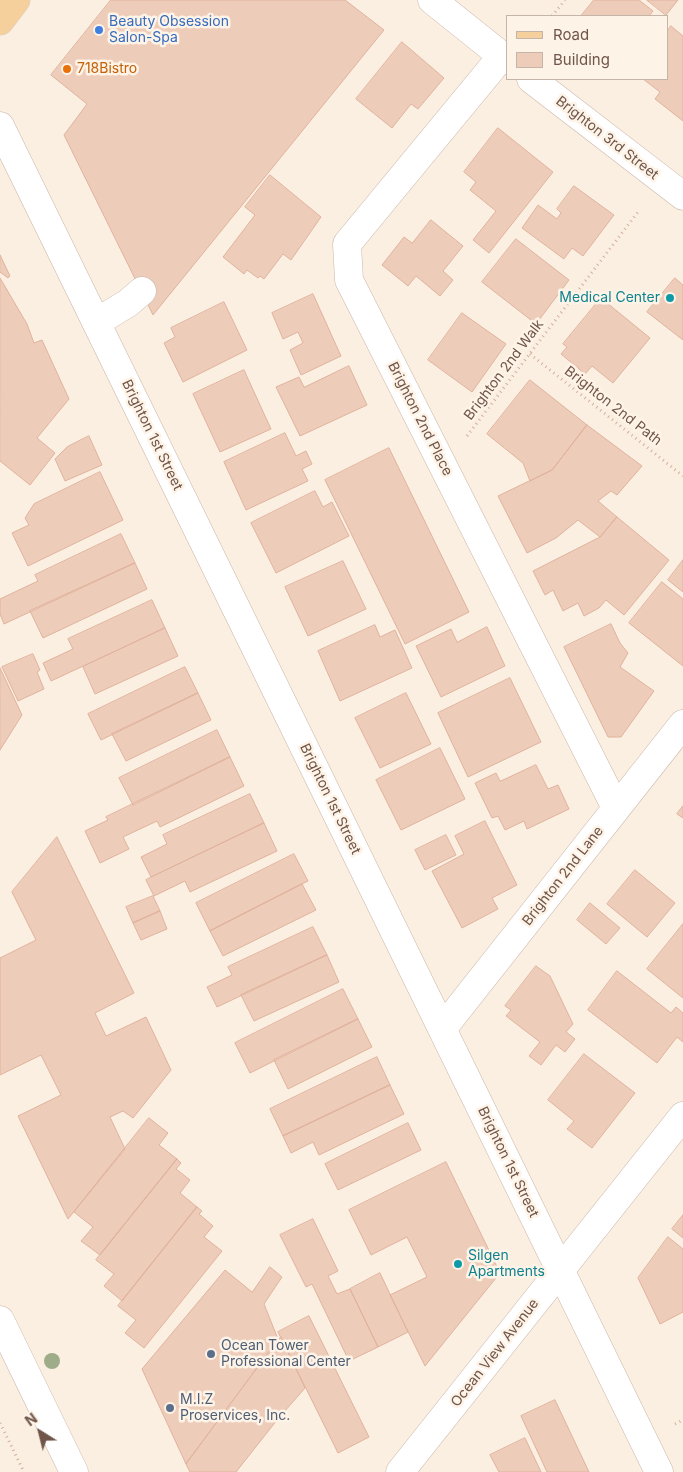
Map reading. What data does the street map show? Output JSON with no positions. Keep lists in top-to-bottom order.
{
  "streets": {
    "street": [
      "Brighton 3rd Street",
      "Brighton 2nd Place",
      "Brighton 1st Street",
      "Brighton 2nd Lane",
      "Ocean View Avenue"
    ],
    "path": ["Brighton 2nd Walk", "Brighton 2nd Path"]
  },
  "crossings": [
    ["Brighton 2nd Walk", "Brighton 2nd Path"],
    ["Brighton 2nd Place", "Brighton 2nd Lane"],
    ["Brighton 1st Street", "Brighton 2nd Lane"],
    ["Brighton 1st Street", "Ocean View Avenue"]
  ],
  "places": [
    "Beauty Obsession Salon-Spa",
    "718Bistro",
    "Medical Center",
    "Silgen Apartments",
    "Ocean Tower Professional Center",
    "M.I.Z Proservices, Inc."
  ],
  "legend": ["Road", "Building"],
  "north": "top left"
}
